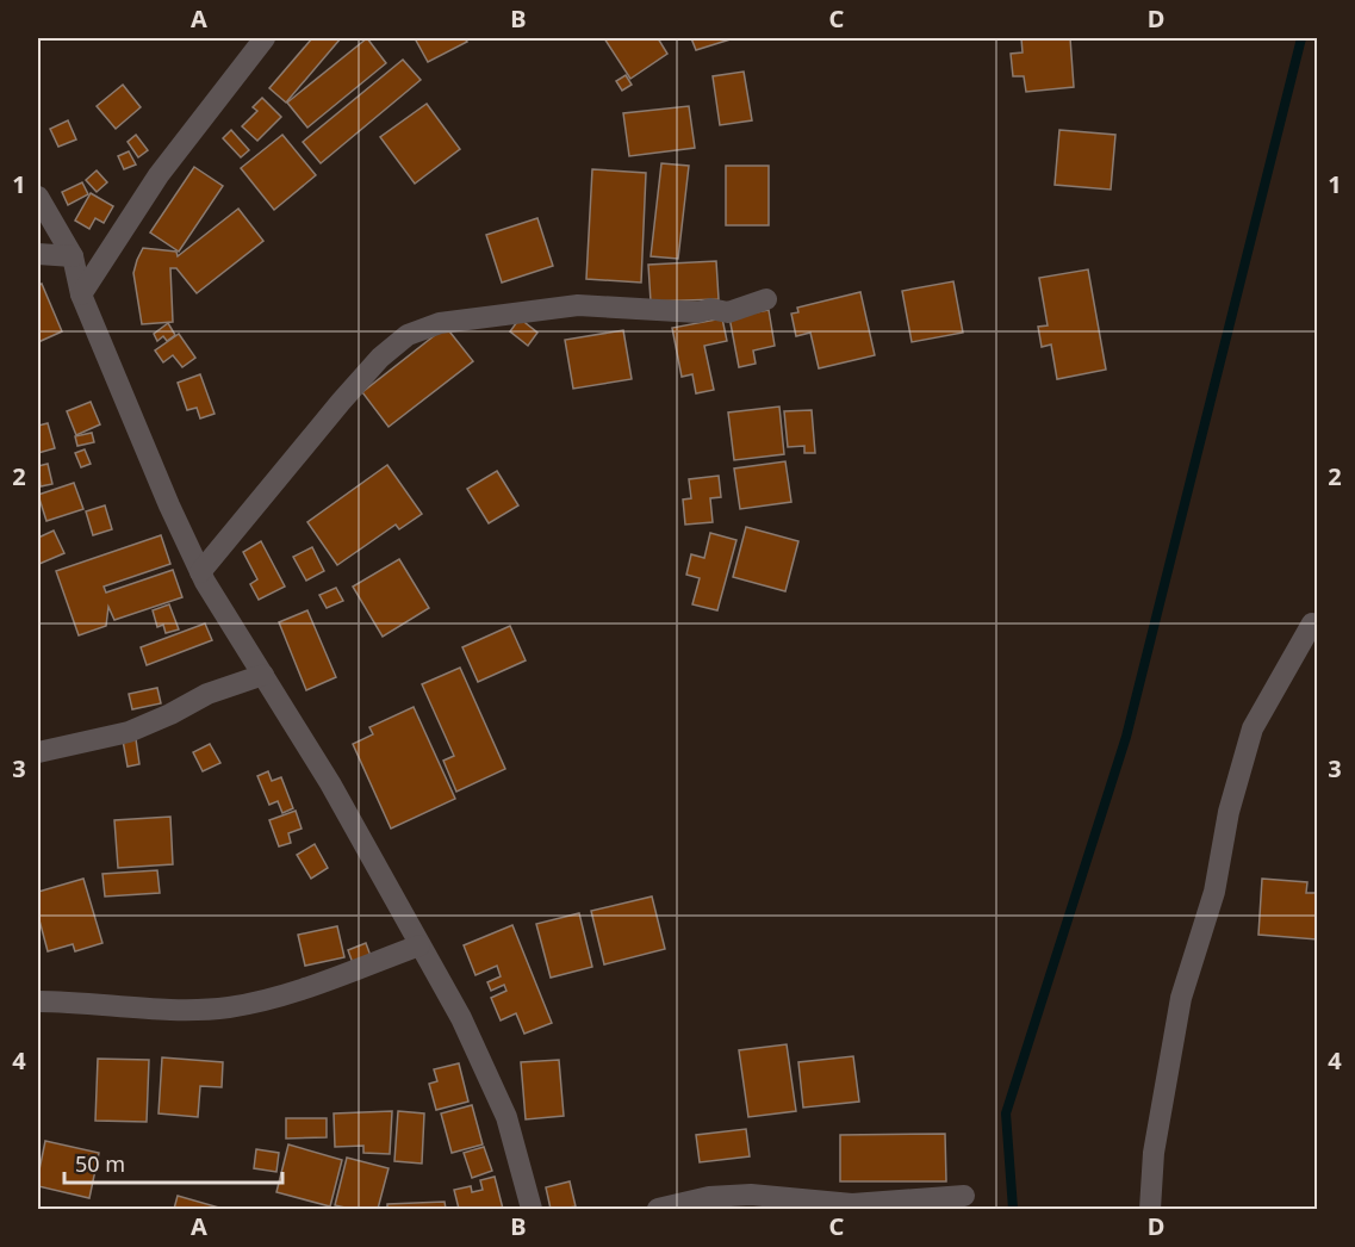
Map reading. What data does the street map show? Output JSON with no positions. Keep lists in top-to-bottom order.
{
  "scale_bar": "50 m",
  "grid": {
    "columns": [
      "A",
      "B",
      "C",
      "D"
    ],
    "rows": [
      "1",
      "2",
      "3",
      "4"
    ]
  }
}
